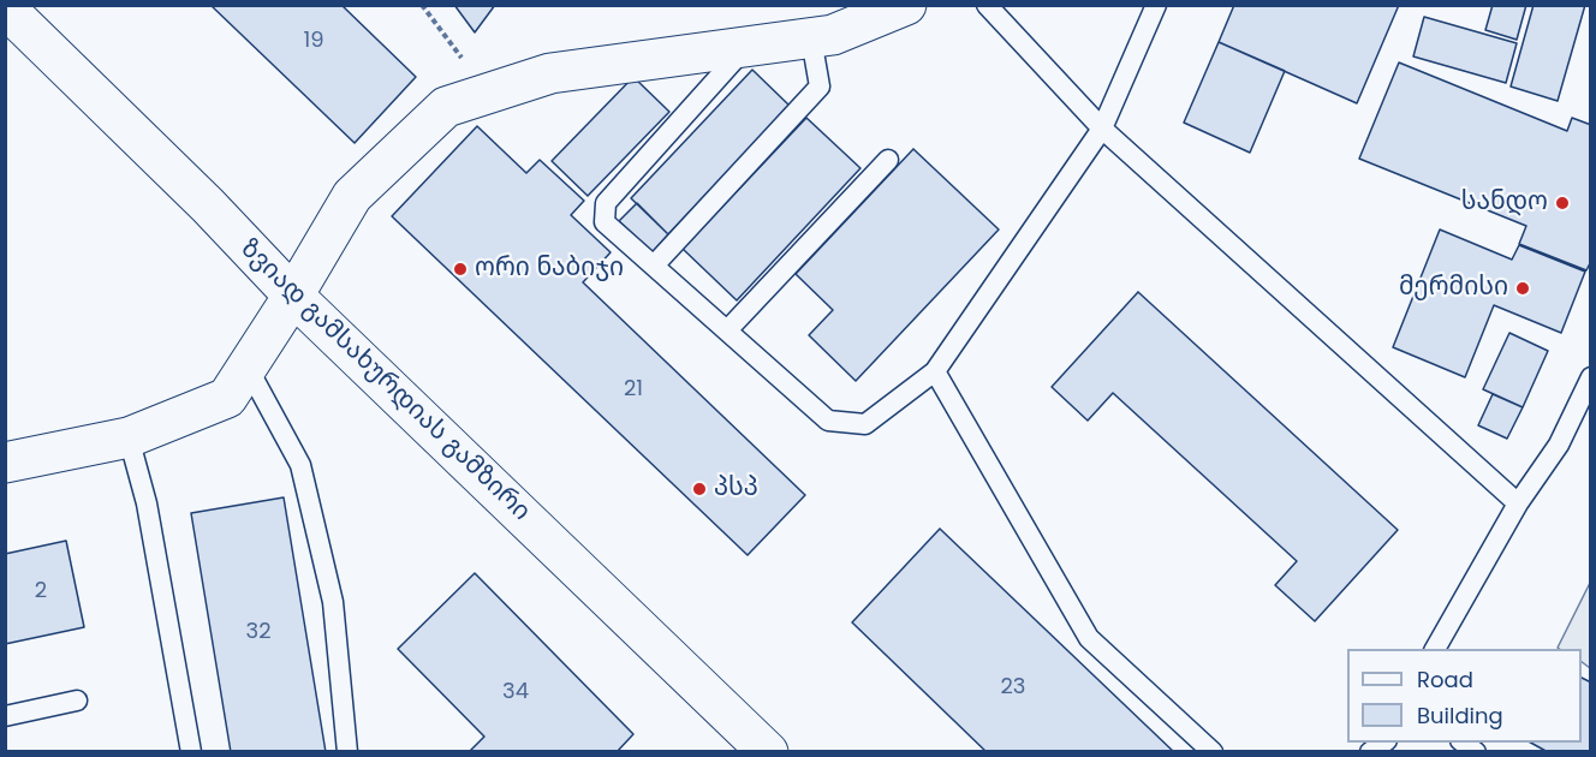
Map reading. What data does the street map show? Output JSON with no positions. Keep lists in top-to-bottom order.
{
  "streets": {
    "street": ["ზვიად გამსახურდიას გამზირი"]
  },
  "places": [
    "სანდო",
    "ორი ნაბიჯი",
    "მერმისი",
    "პსპ"
  ],
  "house_numbers": [
    "19",
    "21",
    "2",
    "32",
    "23",
    "34"
  ],
  "legend": ["Road", "Building"]
}
